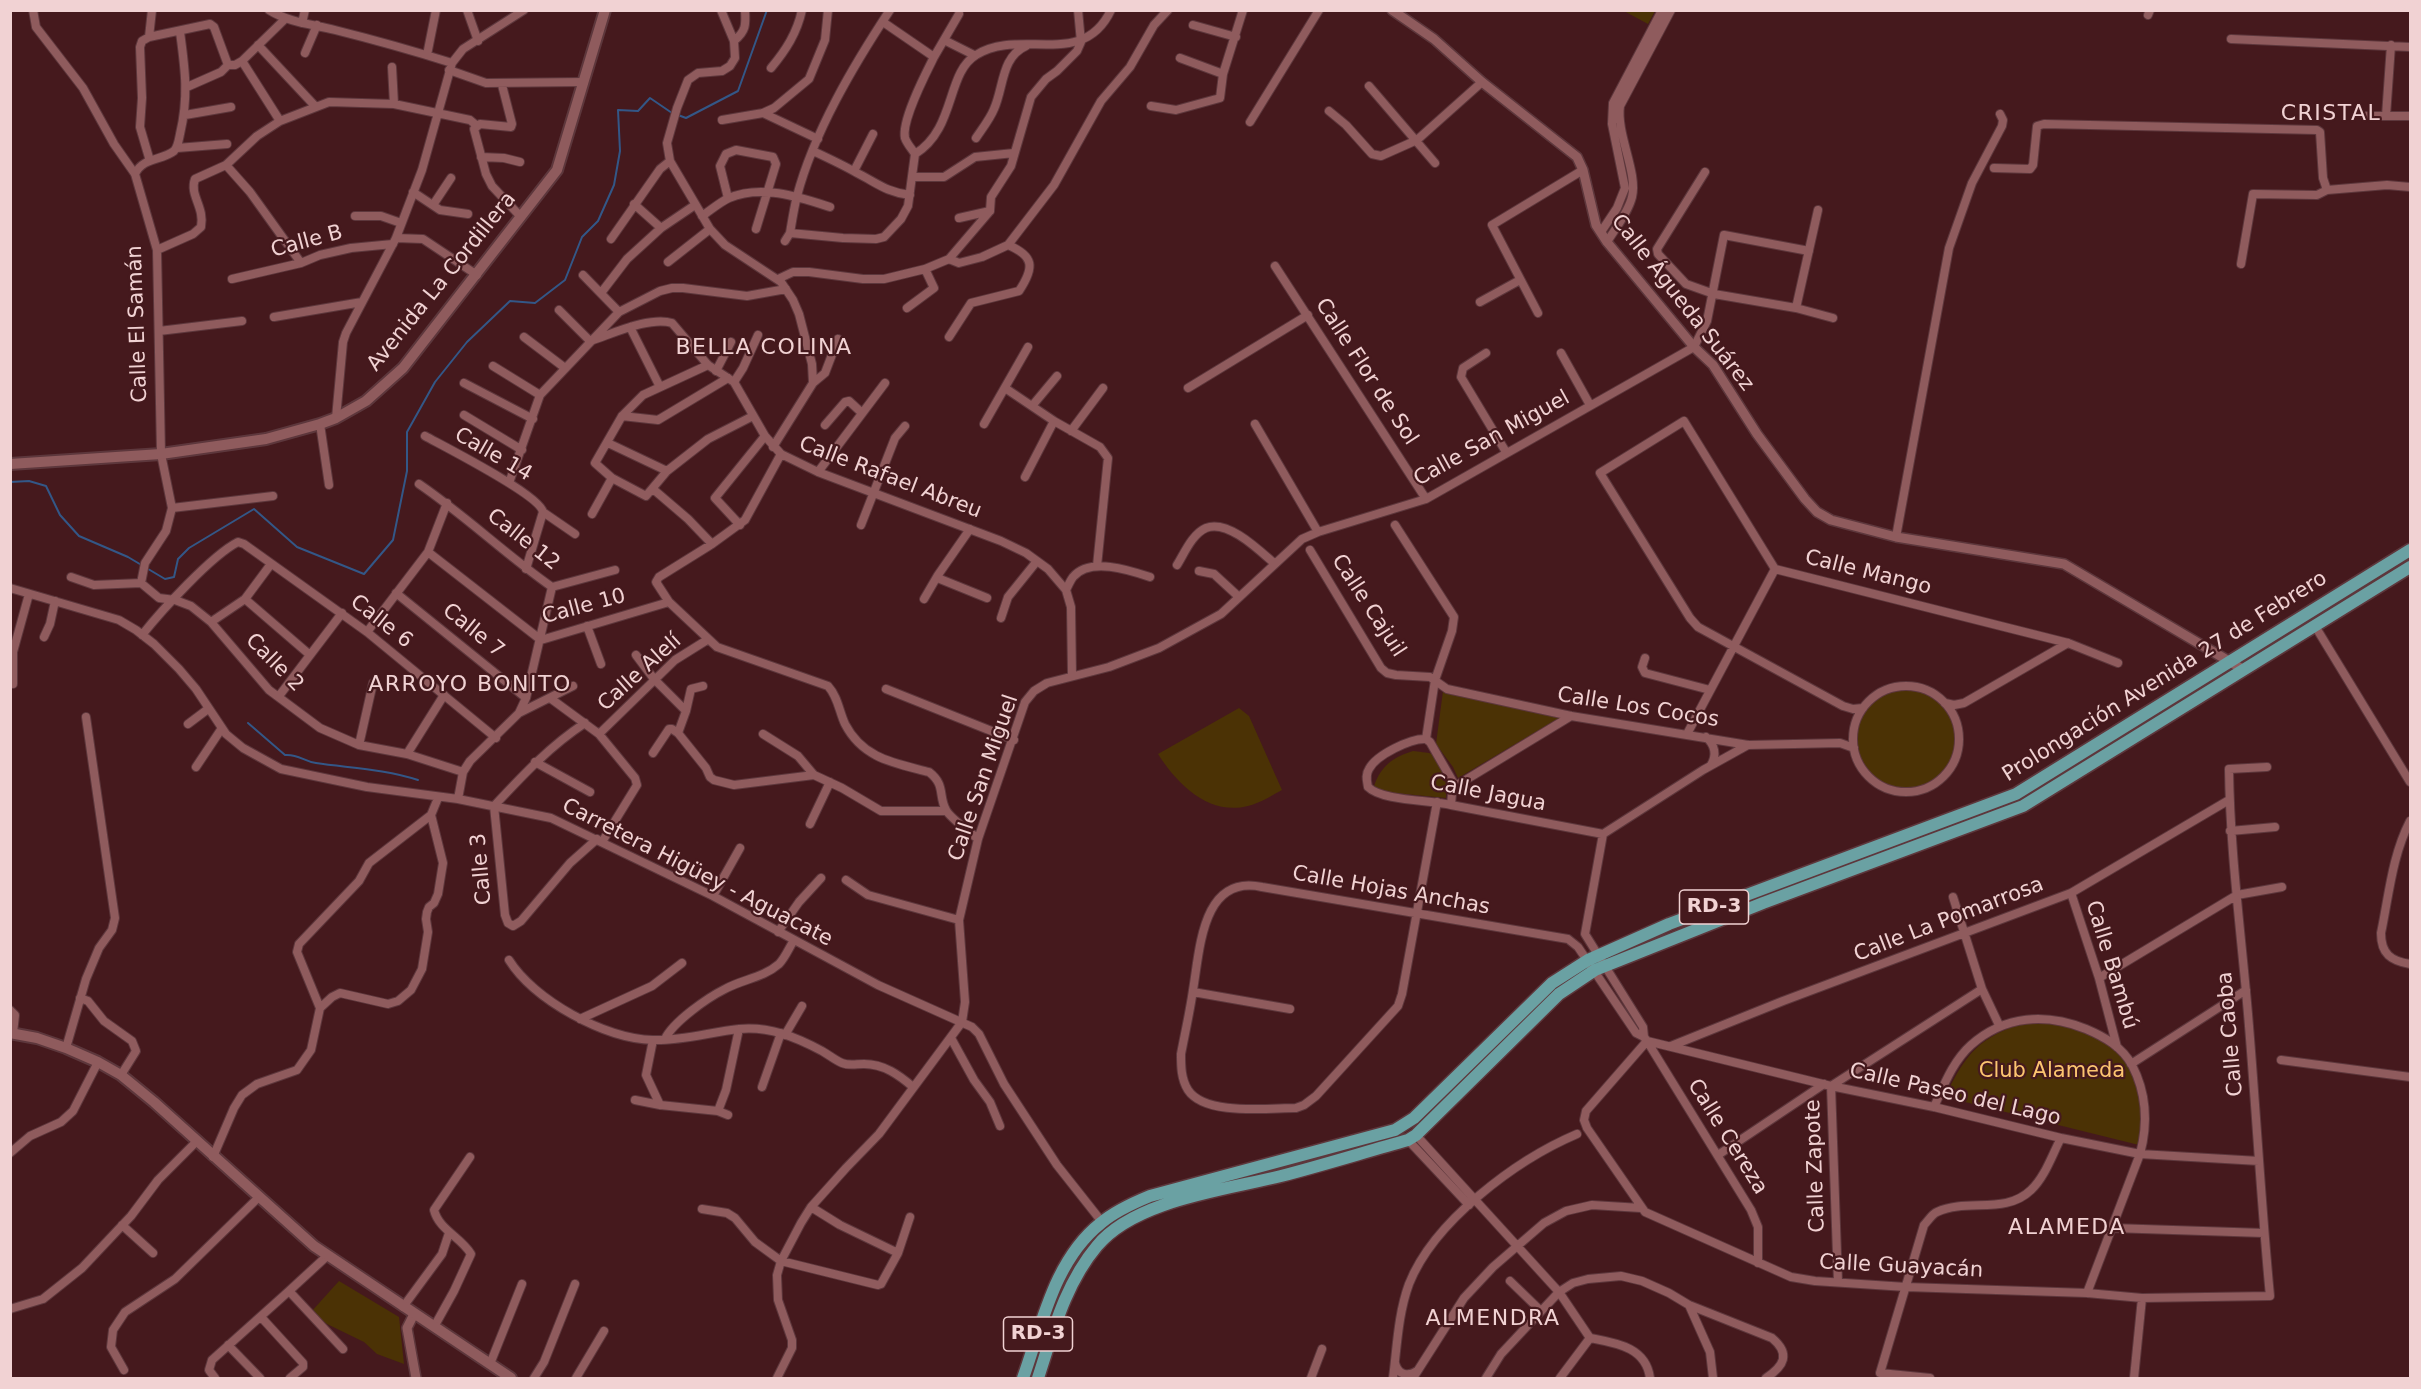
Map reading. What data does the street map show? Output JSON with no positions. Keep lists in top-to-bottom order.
{
  "streets": {
    "main road": ["Avenida La Cordillera", "Prolongación Avenida 27 de Febrero", "RD-3"],
    "street": [
      "Calle B",
      "Calle Águeda Suárez",
      "Calle El Samán",
      "Calle Flor de Sol",
      "Calle San Miguel",
      "Calle 14",
      "Calle Rafael Abreu",
      "Calle 12",
      "Calle Mango",
      "Calle Cajuil",
      "Calle 10",
      "Calle 6",
      "Calle 7",
      "Calle 2",
      "Calle Alelí",
      "Calle Los Cocos",
      "Calle Jagua",
      "Calle 3",
      "Carretera Higüey - Aguacate",
      "Calle Hojas Anchas",
      "Calle La Pomarrosa",
      "Calle Bambú",
      "Calle Caoba",
      "Calle Paseo del Lago",
      "Calle Cereza",
      "Calle Zapote",
      "Calle Guayacán"
    ]
  },
  "crossings": [
    ["Calle B", "Avenida La Cordillera"],
    ["Avenida La Cordillera", "Calle El Samán"],
    ["Calle Águeda Suárez", "Calle San Miguel"],
    ["Calle Águeda Suárez", "Prolongación Avenida 27 de Febrero"],
    ["Calle Flor de Sol", "Calle San Miguel"],
    ["Calle San Miguel", "Carretera Higüey - Aguacate"],
    ["Calle Cajuil", "Calle Los Cocos"],
    ["Calle 6", "Calle 2"],
    ["Prolongación Avenida 27 de Febrero", "Carretera Higüey - Aguacate"],
    ["Prolongación Avenida 27 de Febrero", "Calle Cereza"],
    ["Calle 3", "Carretera Higüey - Aguacate"],
    ["Calle La Pomarrosa", "Calle Bambú"],
    ["Calle La Pomarrosa", "Calle Caoba"],
    ["Calle La Pomarrosa", "Calle Paseo del Lago"],
    ["Calle Caoba", "Calle Paseo del Lago"],
    ["Calle Caoba", "Calle Guayacán"],
    ["Calle Paseo del Lago", "Calle Cereza"],
    ["Calle Paseo del Lago", "Calle Zapote"],
    ["Calle Paseo del Lago", "Calle Guayacán"],
    ["Calle Cereza", "Calle Guayacán"],
    ["Calle Zapote", "Calle Guayacán"]
  ],
  "districts": [
    "CRISTAL",
    "BELLA COLINA",
    "ARROYO BONITO",
    "ALAMEDA",
    "ALMENDRA"
  ],
  "parks": ["Club Alameda"]
}
